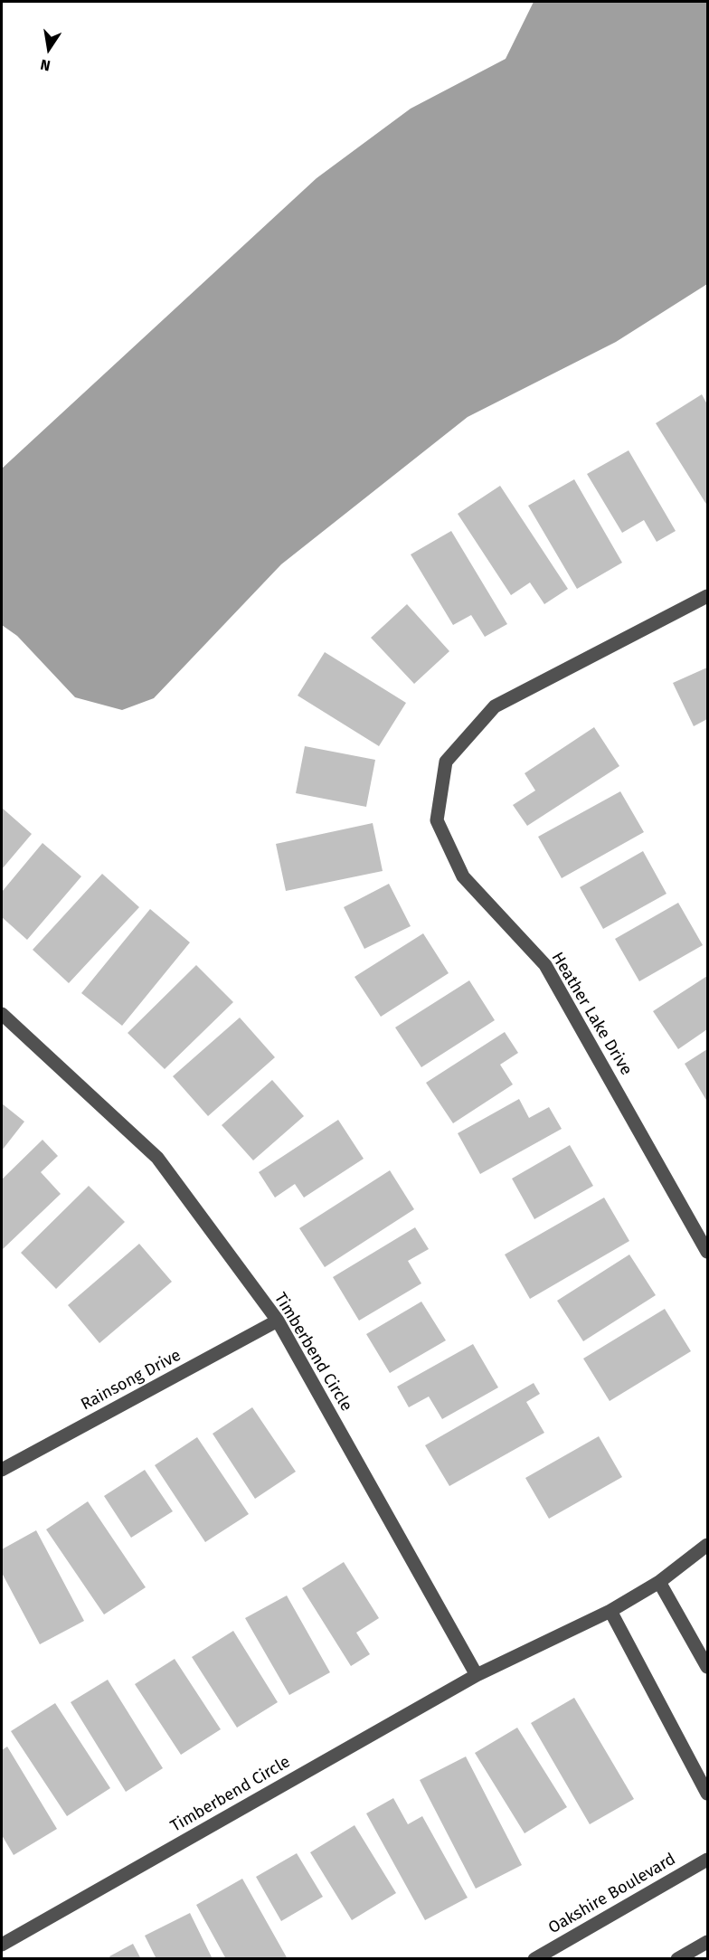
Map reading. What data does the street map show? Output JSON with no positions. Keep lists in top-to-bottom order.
{
  "streets": {
    "street": [
      "Heather Lake Drive",
      "Timberbend Circle",
      "Rainsong Drive",
      "Oakshire Boulevard"
    ]
  },
  "crossings": [
    ["Timberbend Circle", "Rainsong Drive"]
  ],
  "north": "bottom"
}
